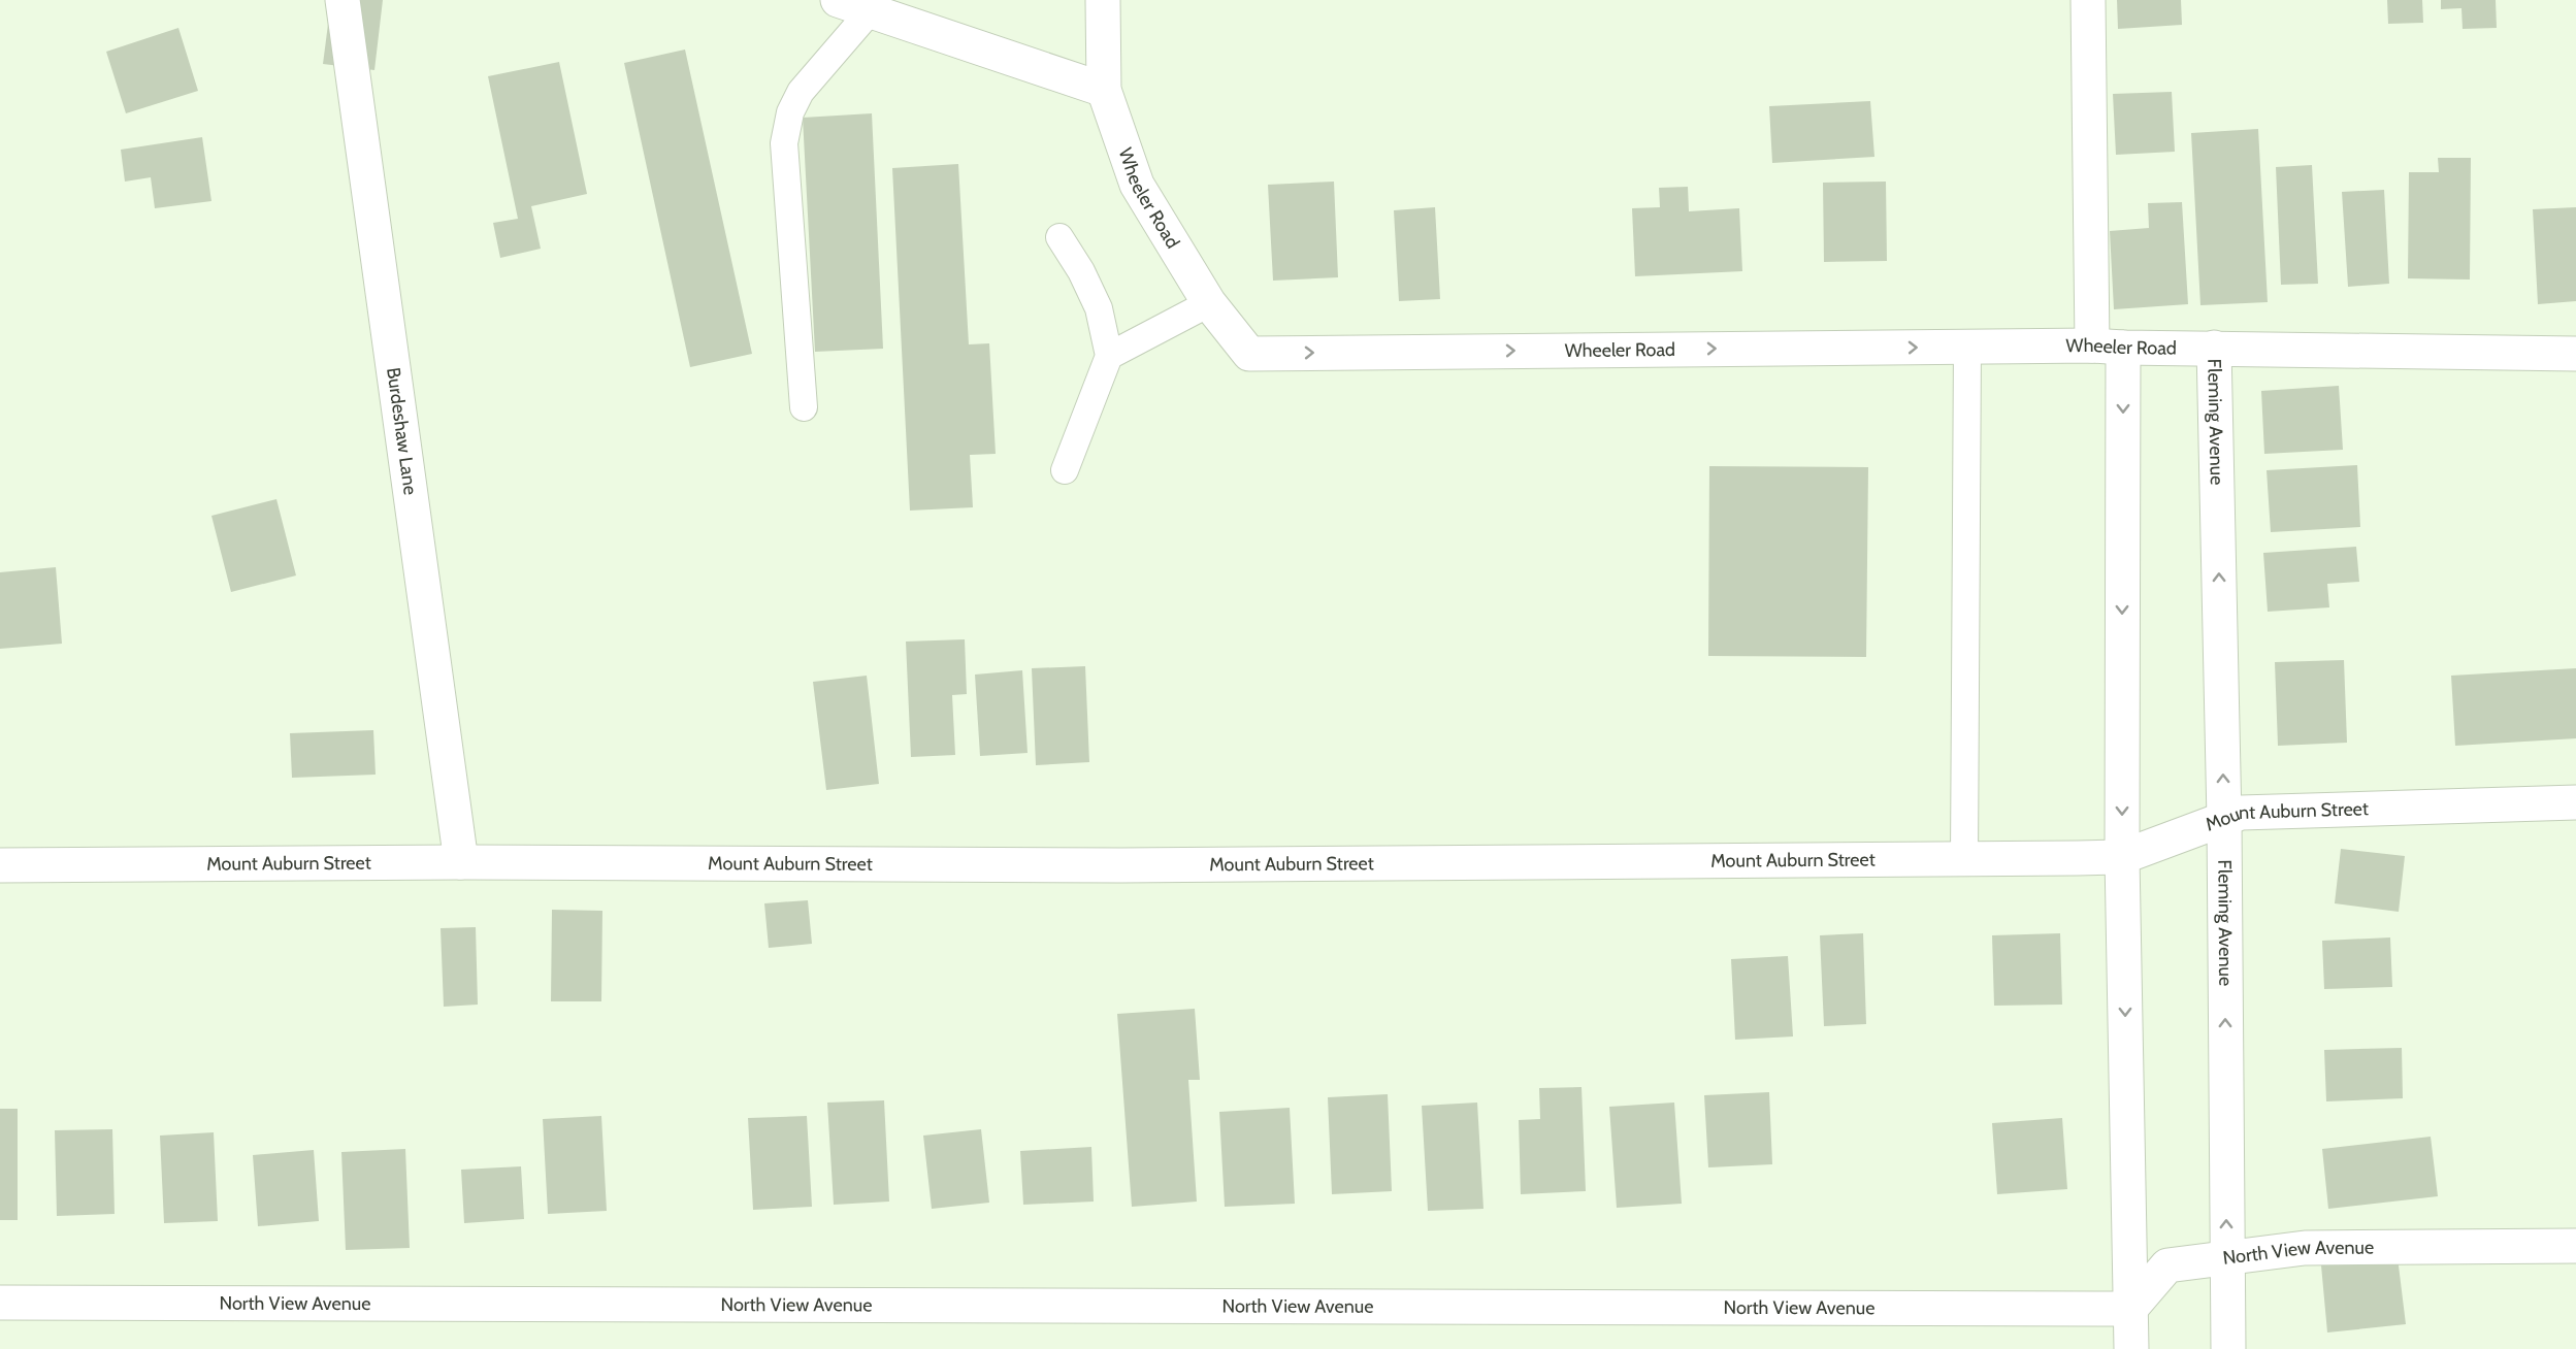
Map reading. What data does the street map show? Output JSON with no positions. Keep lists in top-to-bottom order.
{
  "streets": {
    "street": [
      "Wheeler Road",
      "Fleming Avenue",
      "Burdeshaw Lane",
      "Mount Auburn Street",
      "North View Avenue"
    ]
  },
  "crossings": [
    ["Wheeler Road", "Fleming Avenue"],
    ["Fleming Avenue", "Mount Auburn Street"],
    ["Fleming Avenue", "North View Avenue"],
    ["Burdeshaw Lane", "Mount Auburn Street"]
  ],
  "one_way": ["Wheeler Road"]
}
